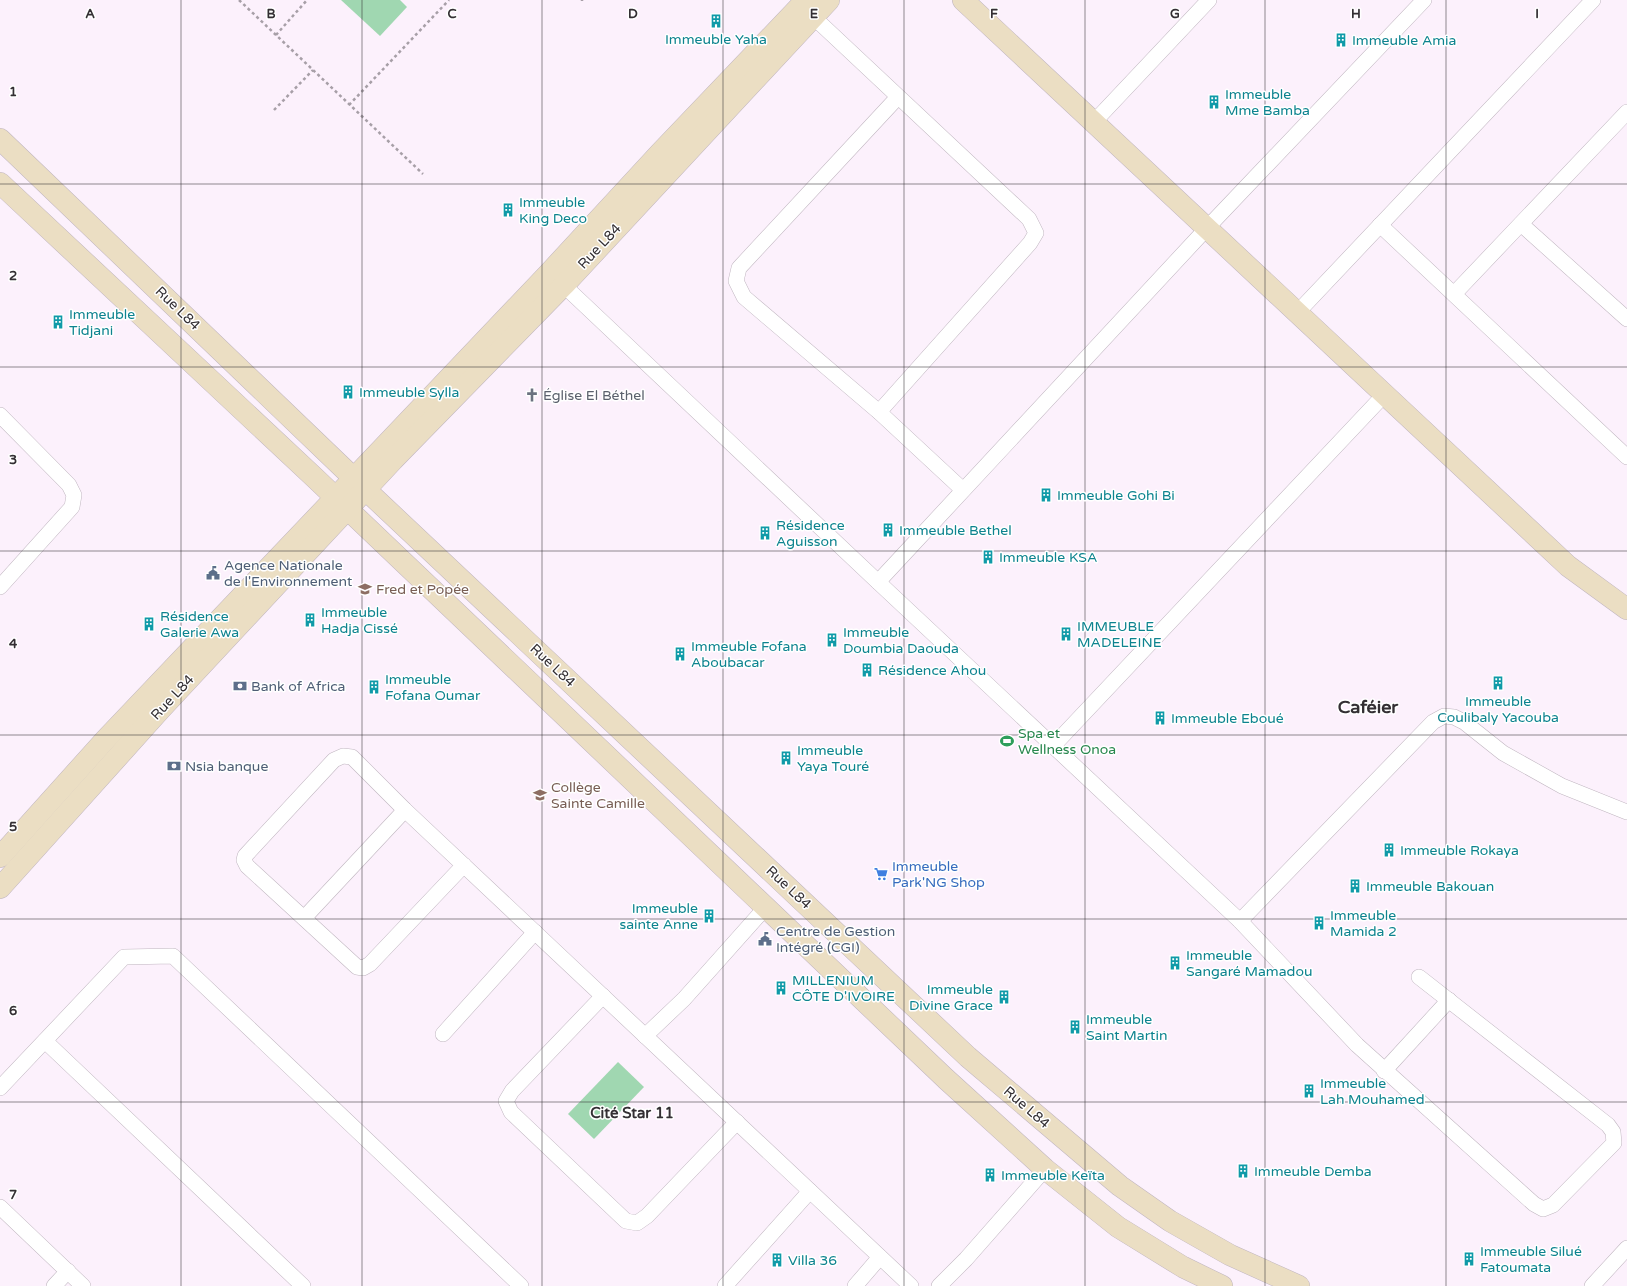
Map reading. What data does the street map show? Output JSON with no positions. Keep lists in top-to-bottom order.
{
  "streets": {
    "main road": ["Rue L84"]
  },
  "districts": ["Caféier", "Cité Star 11"],
  "places": {
    "building": [
      "Immeuble Yaha",
      "Immeuble Amia",
      "Immeuble Mme Bamba",
      "Immeuble King Deco",
      "Immeuble Tidjani",
      "Immeuble Sylla",
      "Immeuble Gohi Bi",
      "Immeuble Bethel",
      "Résidence Aguisson",
      "Immeuble KSA",
      "Immeuble Hadja Cissé",
      "Résidence Galerie Awa",
      "IMMEUBLE MADELEINE",
      "Immeuble Doumbia Daouda",
      "Immeuble Fofana Aboubacar",
      "Résidence Ahou",
      "Immeuble Coulibaly Yacouba",
      "Immeuble Fofana Oumar",
      "Immeuble Eboué",
      "Immeuble Yaya Touré",
      "Immeuble Rokaya",
      "Immeuble Bakouan",
      "Immeuble sainte Anne",
      "Immeuble Mamida 2",
      "Immeuble Sangaré Mamadou",
      "MILLENIUM CÔTE D'IVOIRE",
      "Immeuble Divine Grace",
      "Immeuble Saint Martin",
      "Immeuble Lah Mouhamed",
      "Immeuble Demba",
      "Immeuble Keïta",
      "Immeuble Silué Fatoumata",
      "Villa 36"
    ],
    "church": ["Église El Béthel"],
    "public building": ["Agence Nationale de l'Environnement", "Centre de Gestion Intégré (CGI)"],
    "school or university": ["Fred et Popée", "Collège Sainte Camille"],
    "bank": ["Bank of Africa", "Nsia banque"],
    "sports": ["Spa et Wellness Onoa"],
    "supermarket": ["Immeuble Park'NG Shop"]
  },
  "grid": {
    "columns": [
      "A",
      "B",
      "C",
      "D",
      "E",
      "F",
      "G",
      "H",
      "I"
    ],
    "rows": [
      "1",
      "2",
      "3",
      "4",
      "5",
      "6",
      "7"
    ]
  }
}
